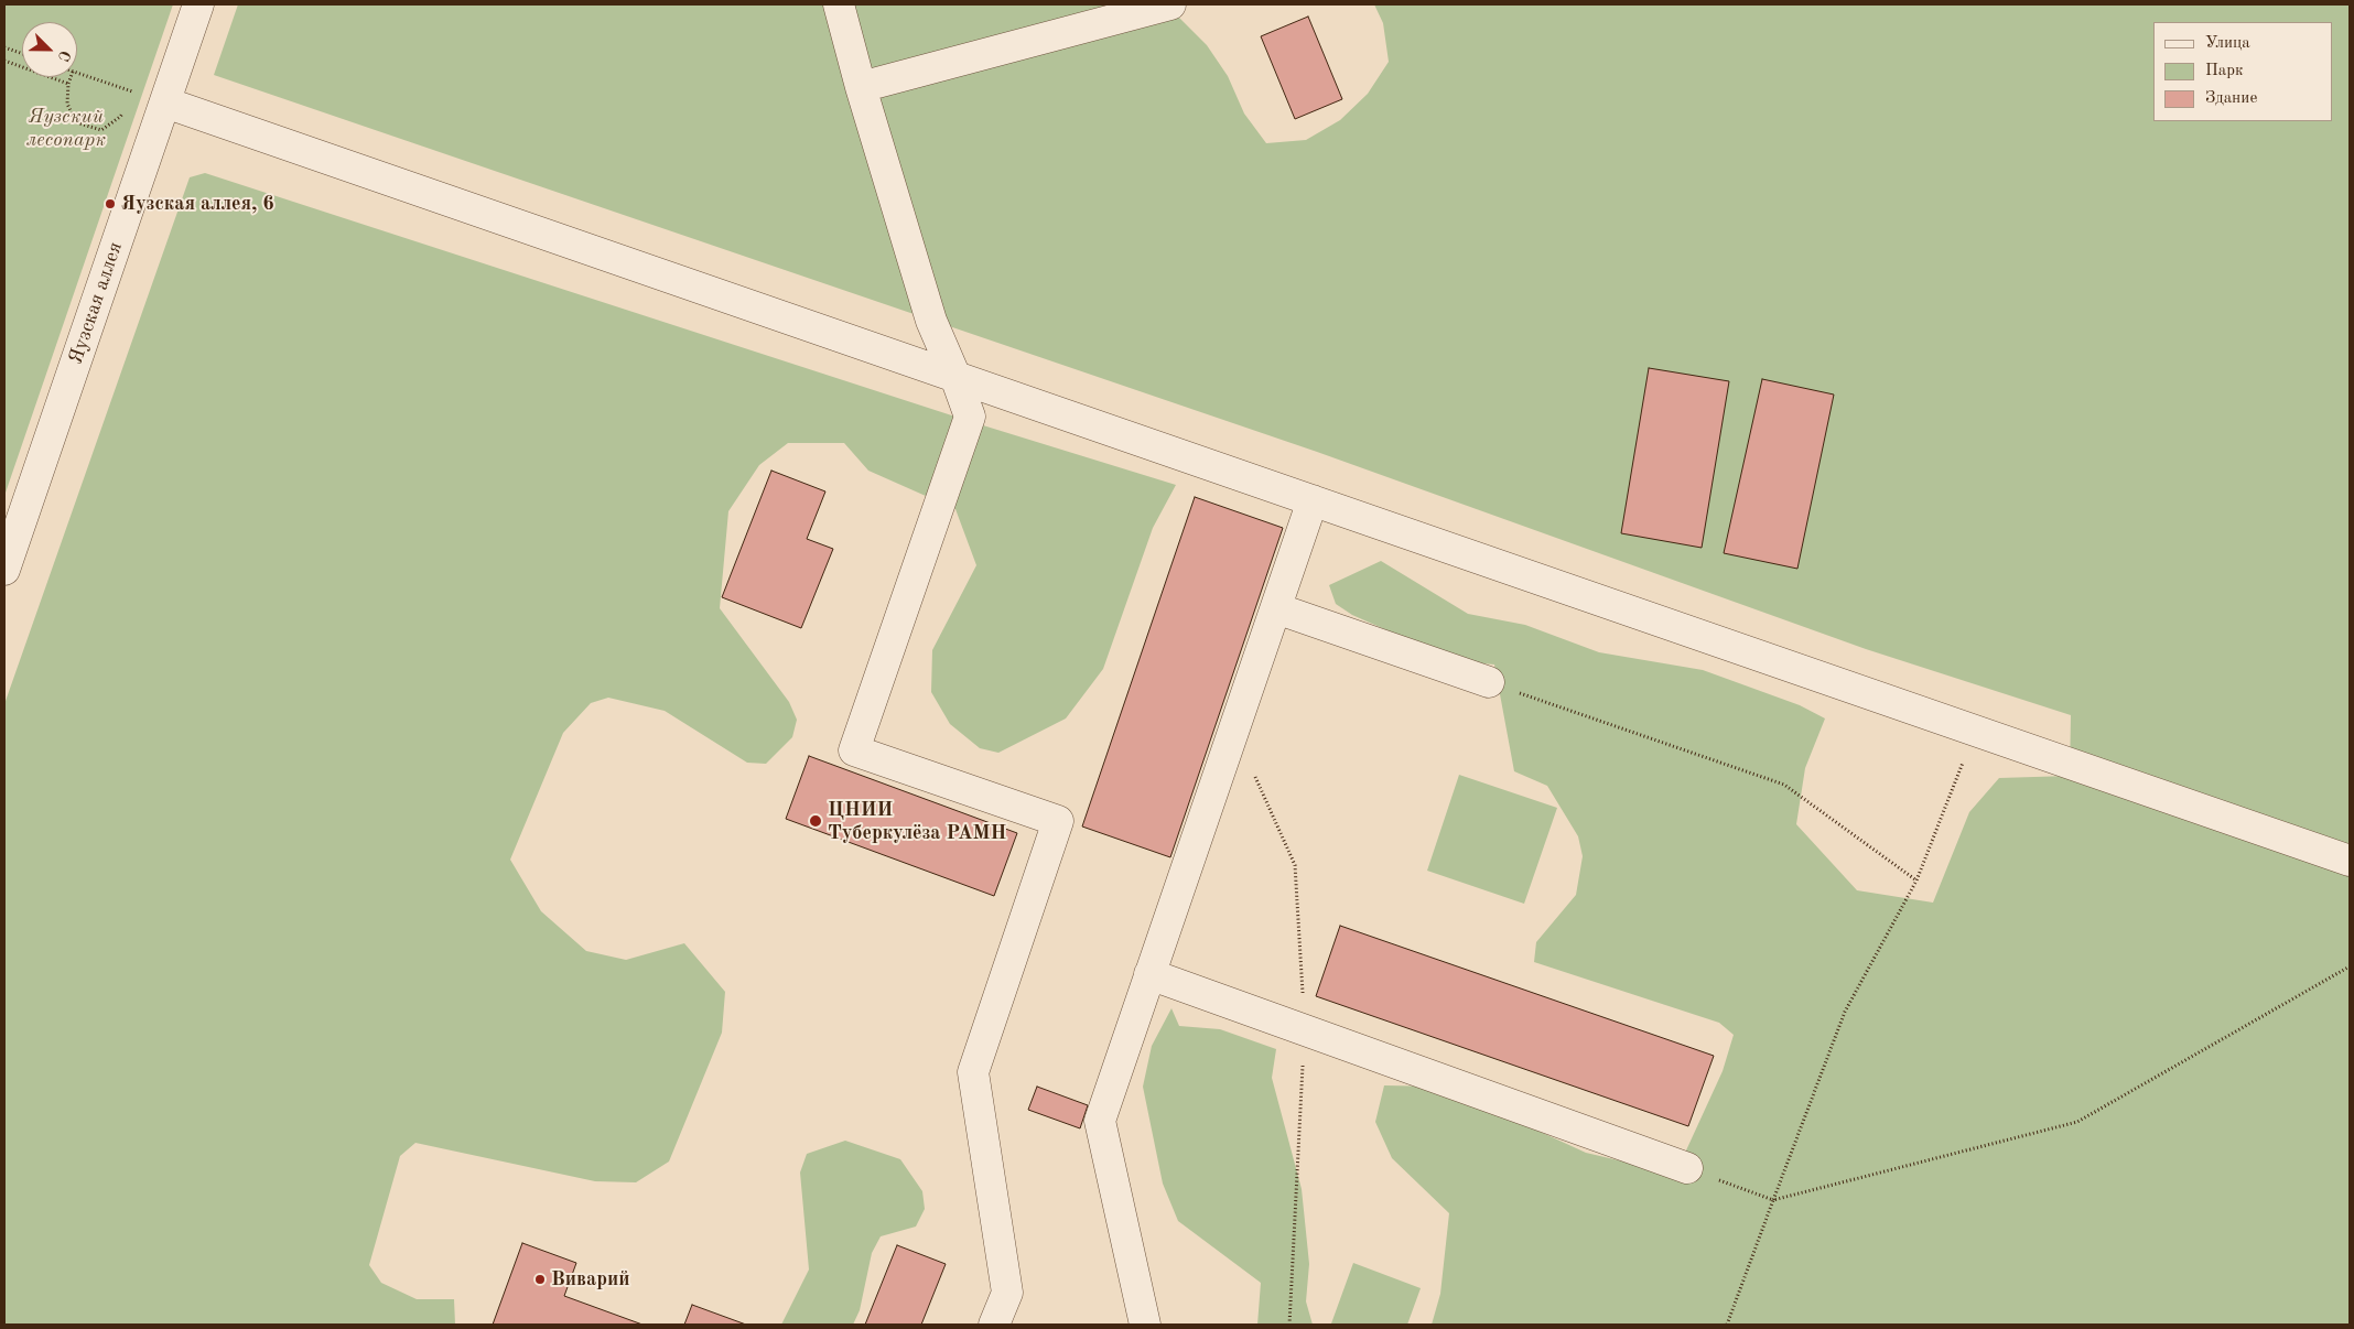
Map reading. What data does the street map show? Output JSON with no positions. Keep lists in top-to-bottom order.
{
  "streets": {
    "street": ["Яузская аллея"]
  },
  "parks": ["Яузский лесопарк"],
  "places": ["Яузская аллея, 6", "ЦНИИ Туберкулёза РАМН", "Виварий"],
  "legend": ["Улица", "Парк", "Здание"],
  "north": "bottom right"
}
